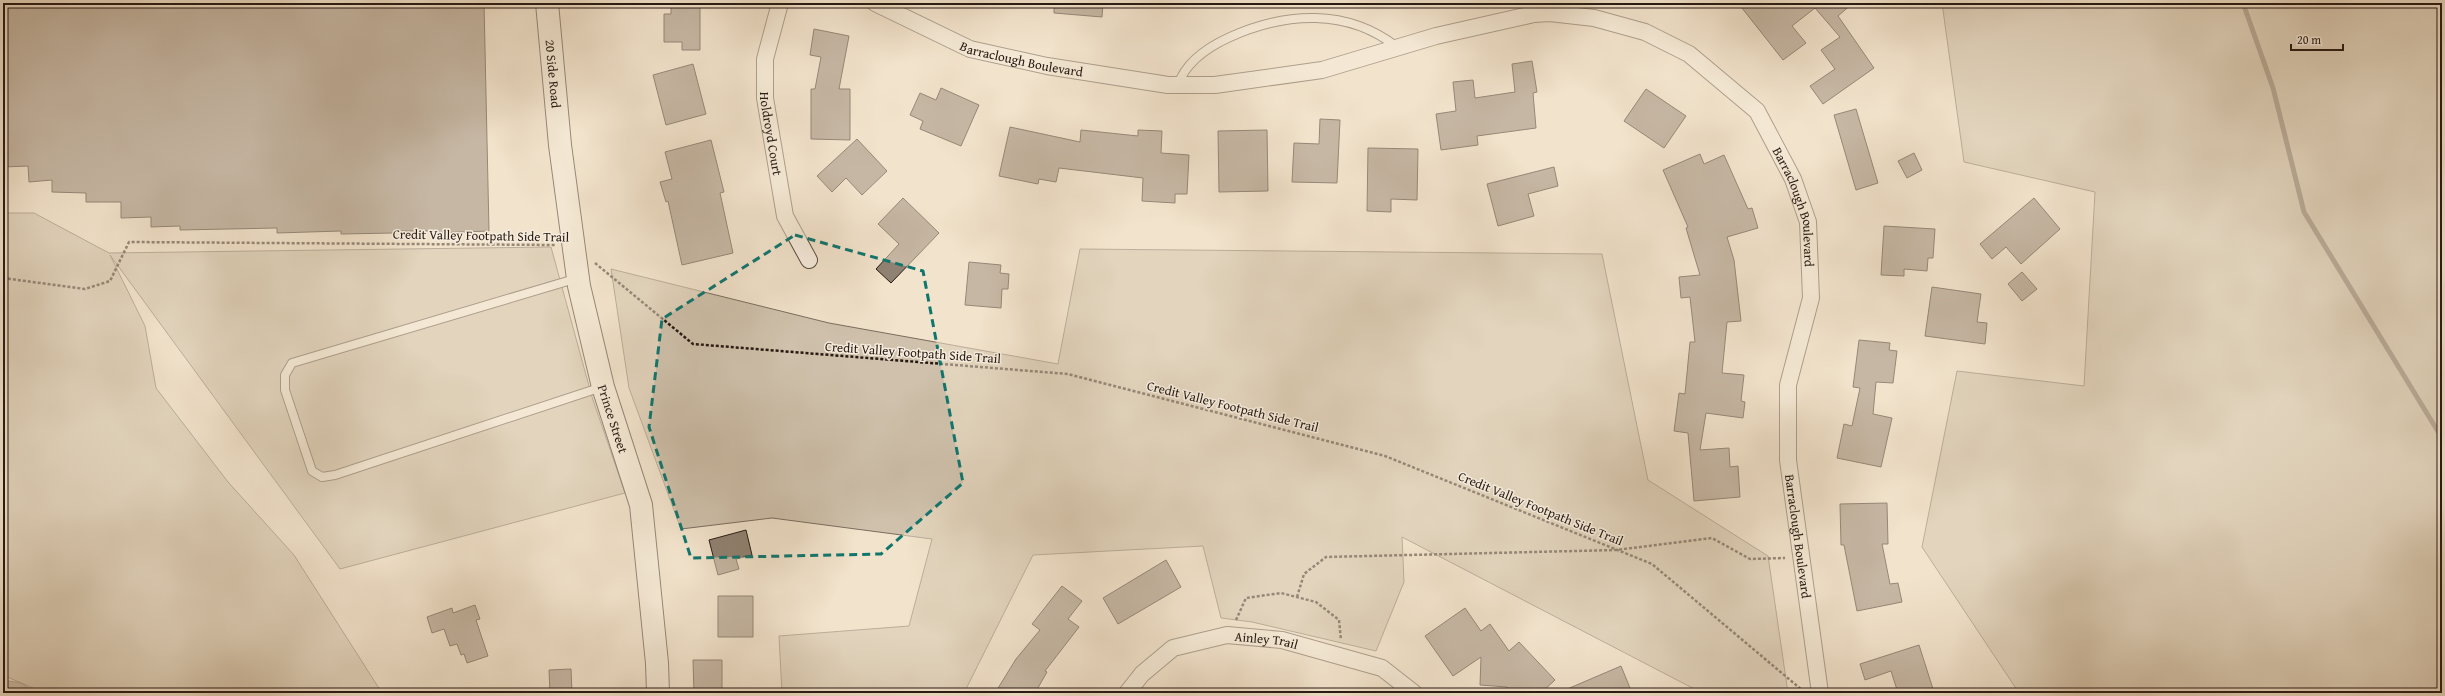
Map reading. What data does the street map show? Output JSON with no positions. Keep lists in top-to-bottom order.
{
  "streets": {
    "street": [
      "Barraclough Boulevard",
      "20 Side Road",
      "Holdroyd Court",
      "Prince Street",
      "Ainley Trail"
    ],
    "path": ["Credit Valley Footpath Side Trail"]
  },
  "crossings": [
    ["20 Side Road", "Prince Street"],
    ["Credit Valley Footpath Side Trail", "Prince Street"]
  ],
  "scale_bar": "20 m"
}
